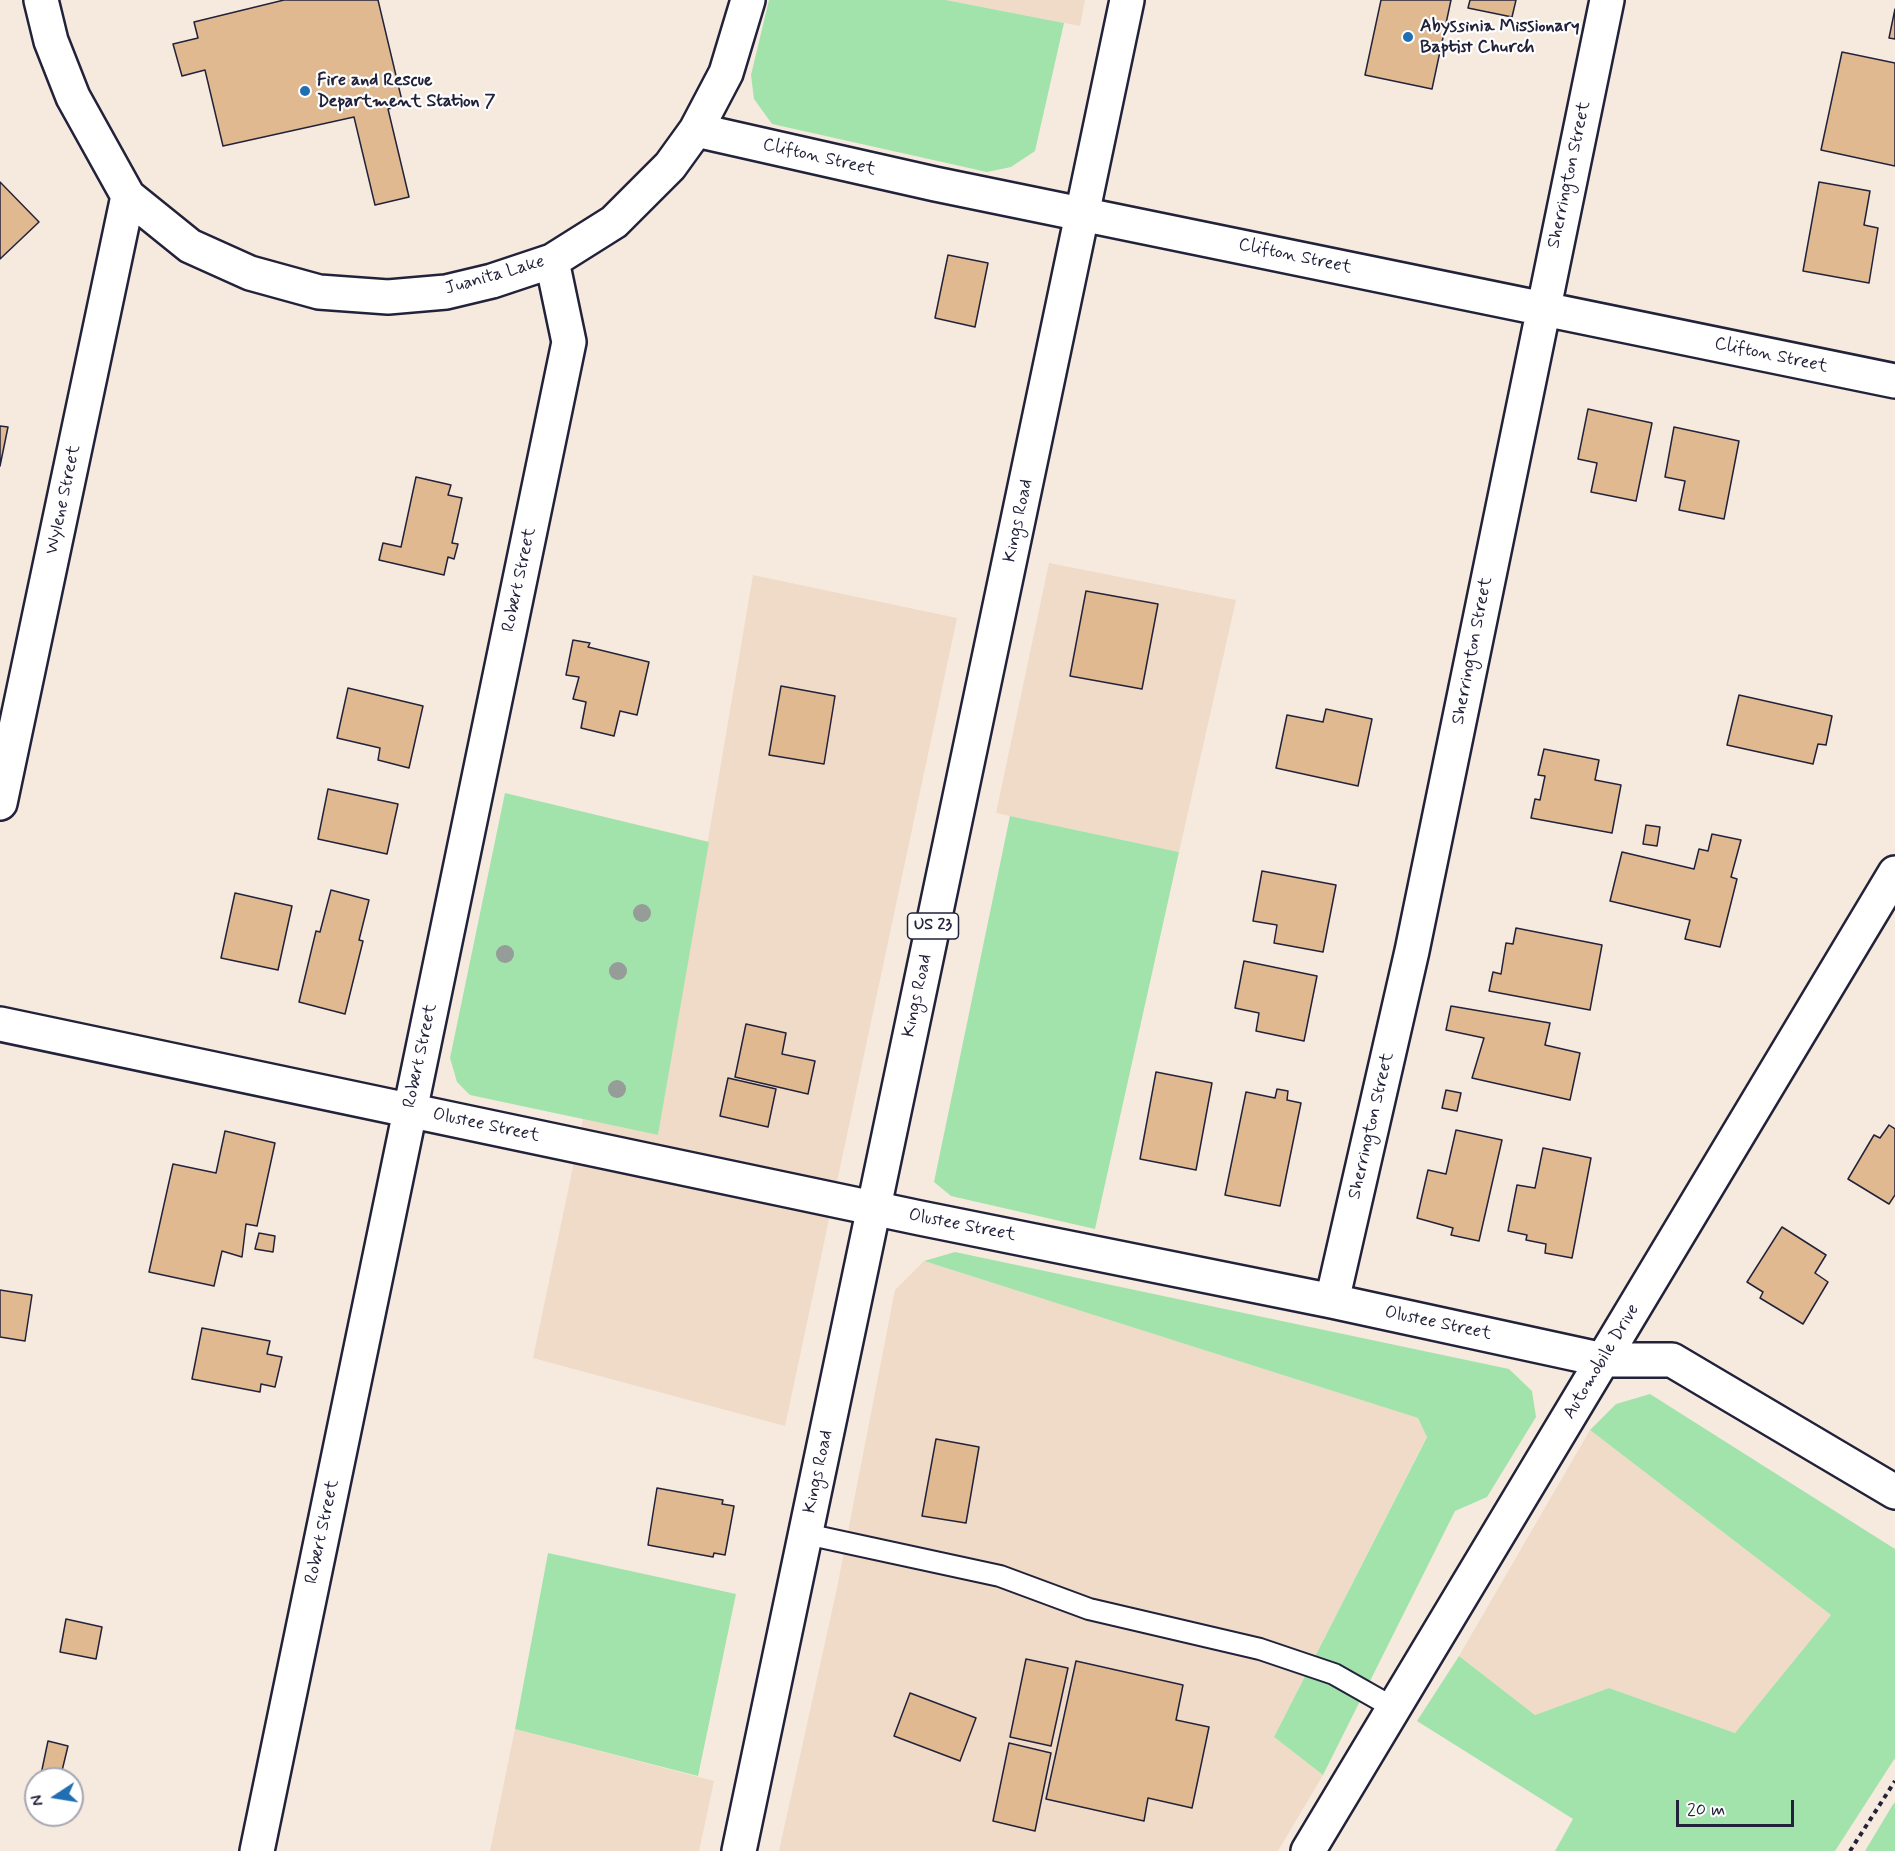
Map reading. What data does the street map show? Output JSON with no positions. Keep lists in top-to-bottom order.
{
  "streets": {
    "street": [
      "Clifton Street",
      "Sherrington Street",
      "Juanita Lake",
      "Wylene Street",
      "Kings Road",
      "Robert Street",
      "US 23",
      "Olustee Street",
      "Automobile Drive"
    ]
  },
  "crossings": [
    ["Clifton Street", "Sherrington Street"],
    ["Clifton Street", "Juanita Lake"],
    ["Clifton Street", "Kings Road"],
    ["Sherrington Street", "Olustee Street"],
    ["Juanita Lake", "Wylene Street"],
    ["Juanita Lake", "Robert Street"],
    ["Kings Road", "Olustee Street"],
    ["Robert Street", "Olustee Street"],
    ["Olustee Street", "Automobile Drive"]
  ],
  "places": ["Abyssinia Missionary Baptist Church", "Fire and Rescue Department Station 7"],
  "scale_bar": "20 m",
  "north": "left"
}
